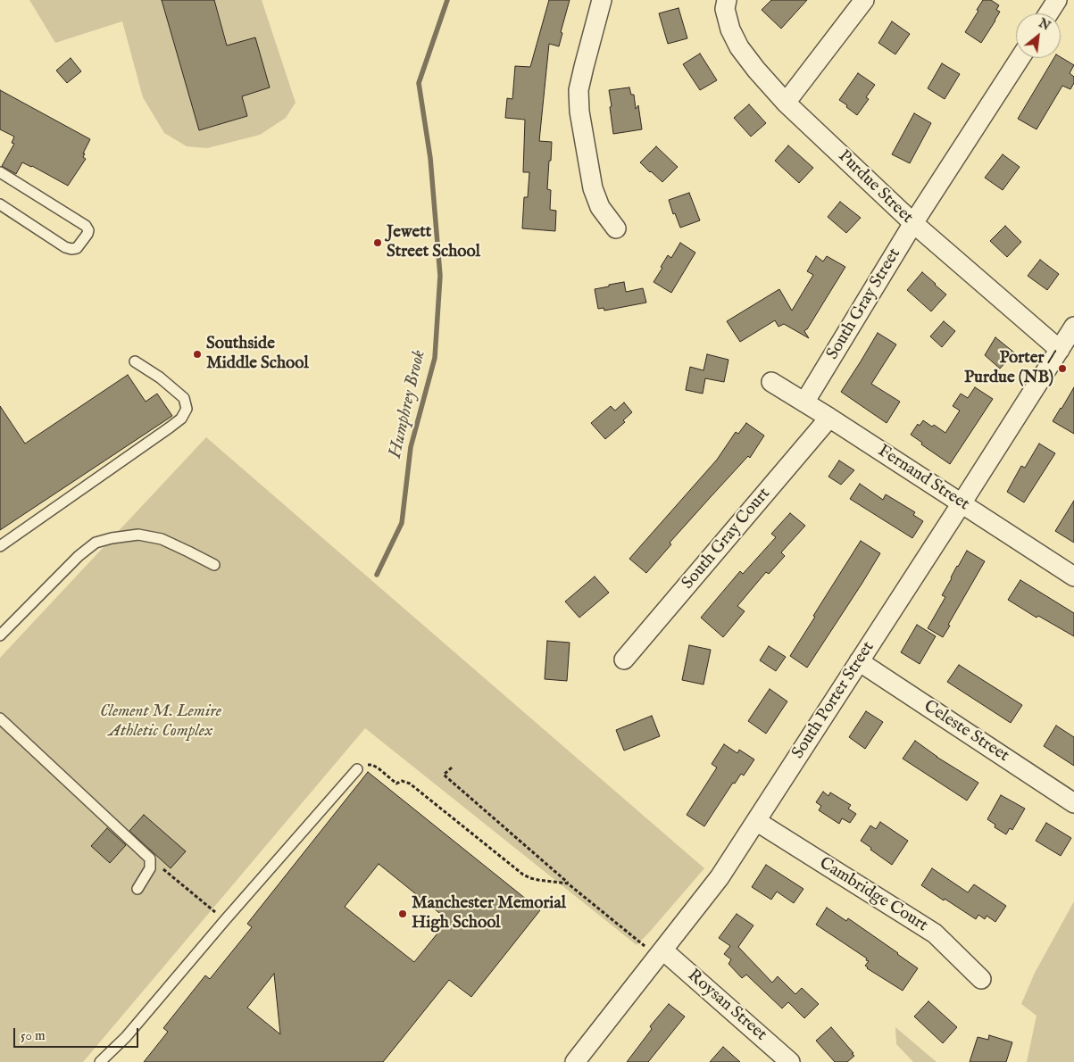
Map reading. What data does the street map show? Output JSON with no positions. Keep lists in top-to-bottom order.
{
  "streets": {
    "street": [
      "Purdue Street",
      "South Gray Street",
      "Fernand Street",
      "South Gray Court",
      "South Porter Street",
      "Celeste Street",
      "Cambridge Court",
      "Roysan Street"
    ]
  },
  "crossings": [
    ["Purdue Street", "South Gray Street"],
    ["Purdue Street", "South Porter Street"],
    ["South Gray Street", "Fernand Street"],
    ["Fernand Street", "South Gray Court"],
    ["Fernand Street", "South Porter Street"],
    ["South Porter Street", "Celeste Street"],
    ["South Porter Street", "Cambridge Court"],
    ["South Porter Street", "Roysan Street"]
  ],
  "water": ["Humphrey Brook"],
  "parks": ["Clement M. Lemire Athletic Complex"],
  "places": [
    "Jewett Street School",
    "Southside Middle School",
    "Porter / Purdue (NB)",
    "Manchester Memorial High School"
  ],
  "scale_bar": "50 m",
  "north": "top right"
}
